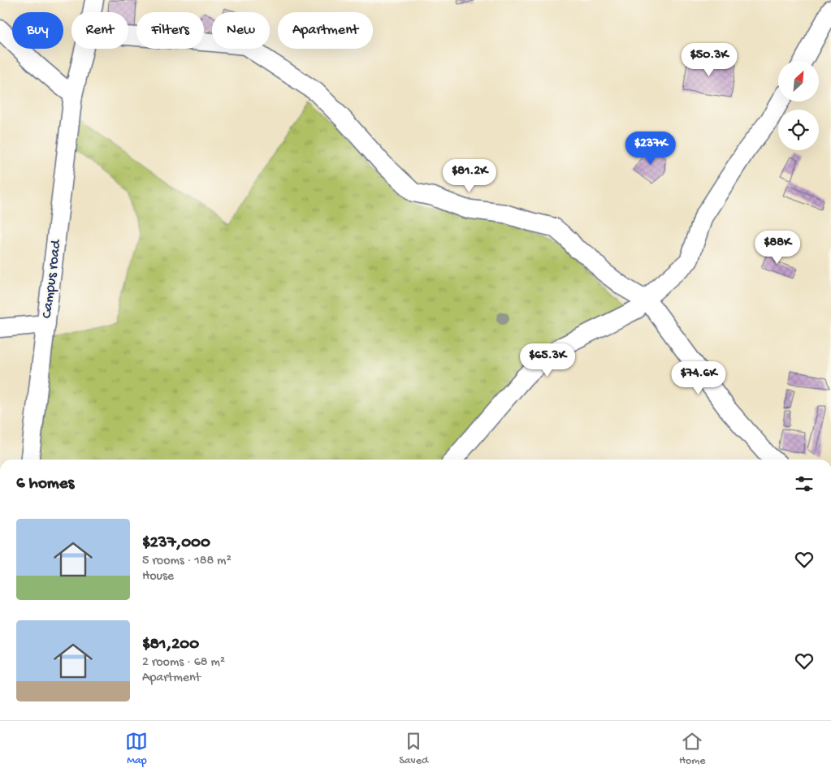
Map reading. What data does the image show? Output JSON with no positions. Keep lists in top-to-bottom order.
{
  "streets": {
    "street": ["Campus road"]
  },
  "north": "top right",
  "page": {
    "chip": [
      "Buy",
      "Rent",
      "Filters",
      "New",
      "Apartment"
    ],
    "price": [
      "$50.3K",
      "$237K",
      "$81.2K",
      "$88K",
      "$65.3K",
      "$74.6K"
    ],
    "heading": "6 homes",
    "list": [
      {
        "name": "$237,000",
        "note": "5 rooms · 188 m² · House"
      },
      {
        "name": "$81,200",
        "note": "2 rooms · 68 m² · Apartment"
      }
    ],
    "tabs": ["Map", "Saved", "Home"]
  }
}
